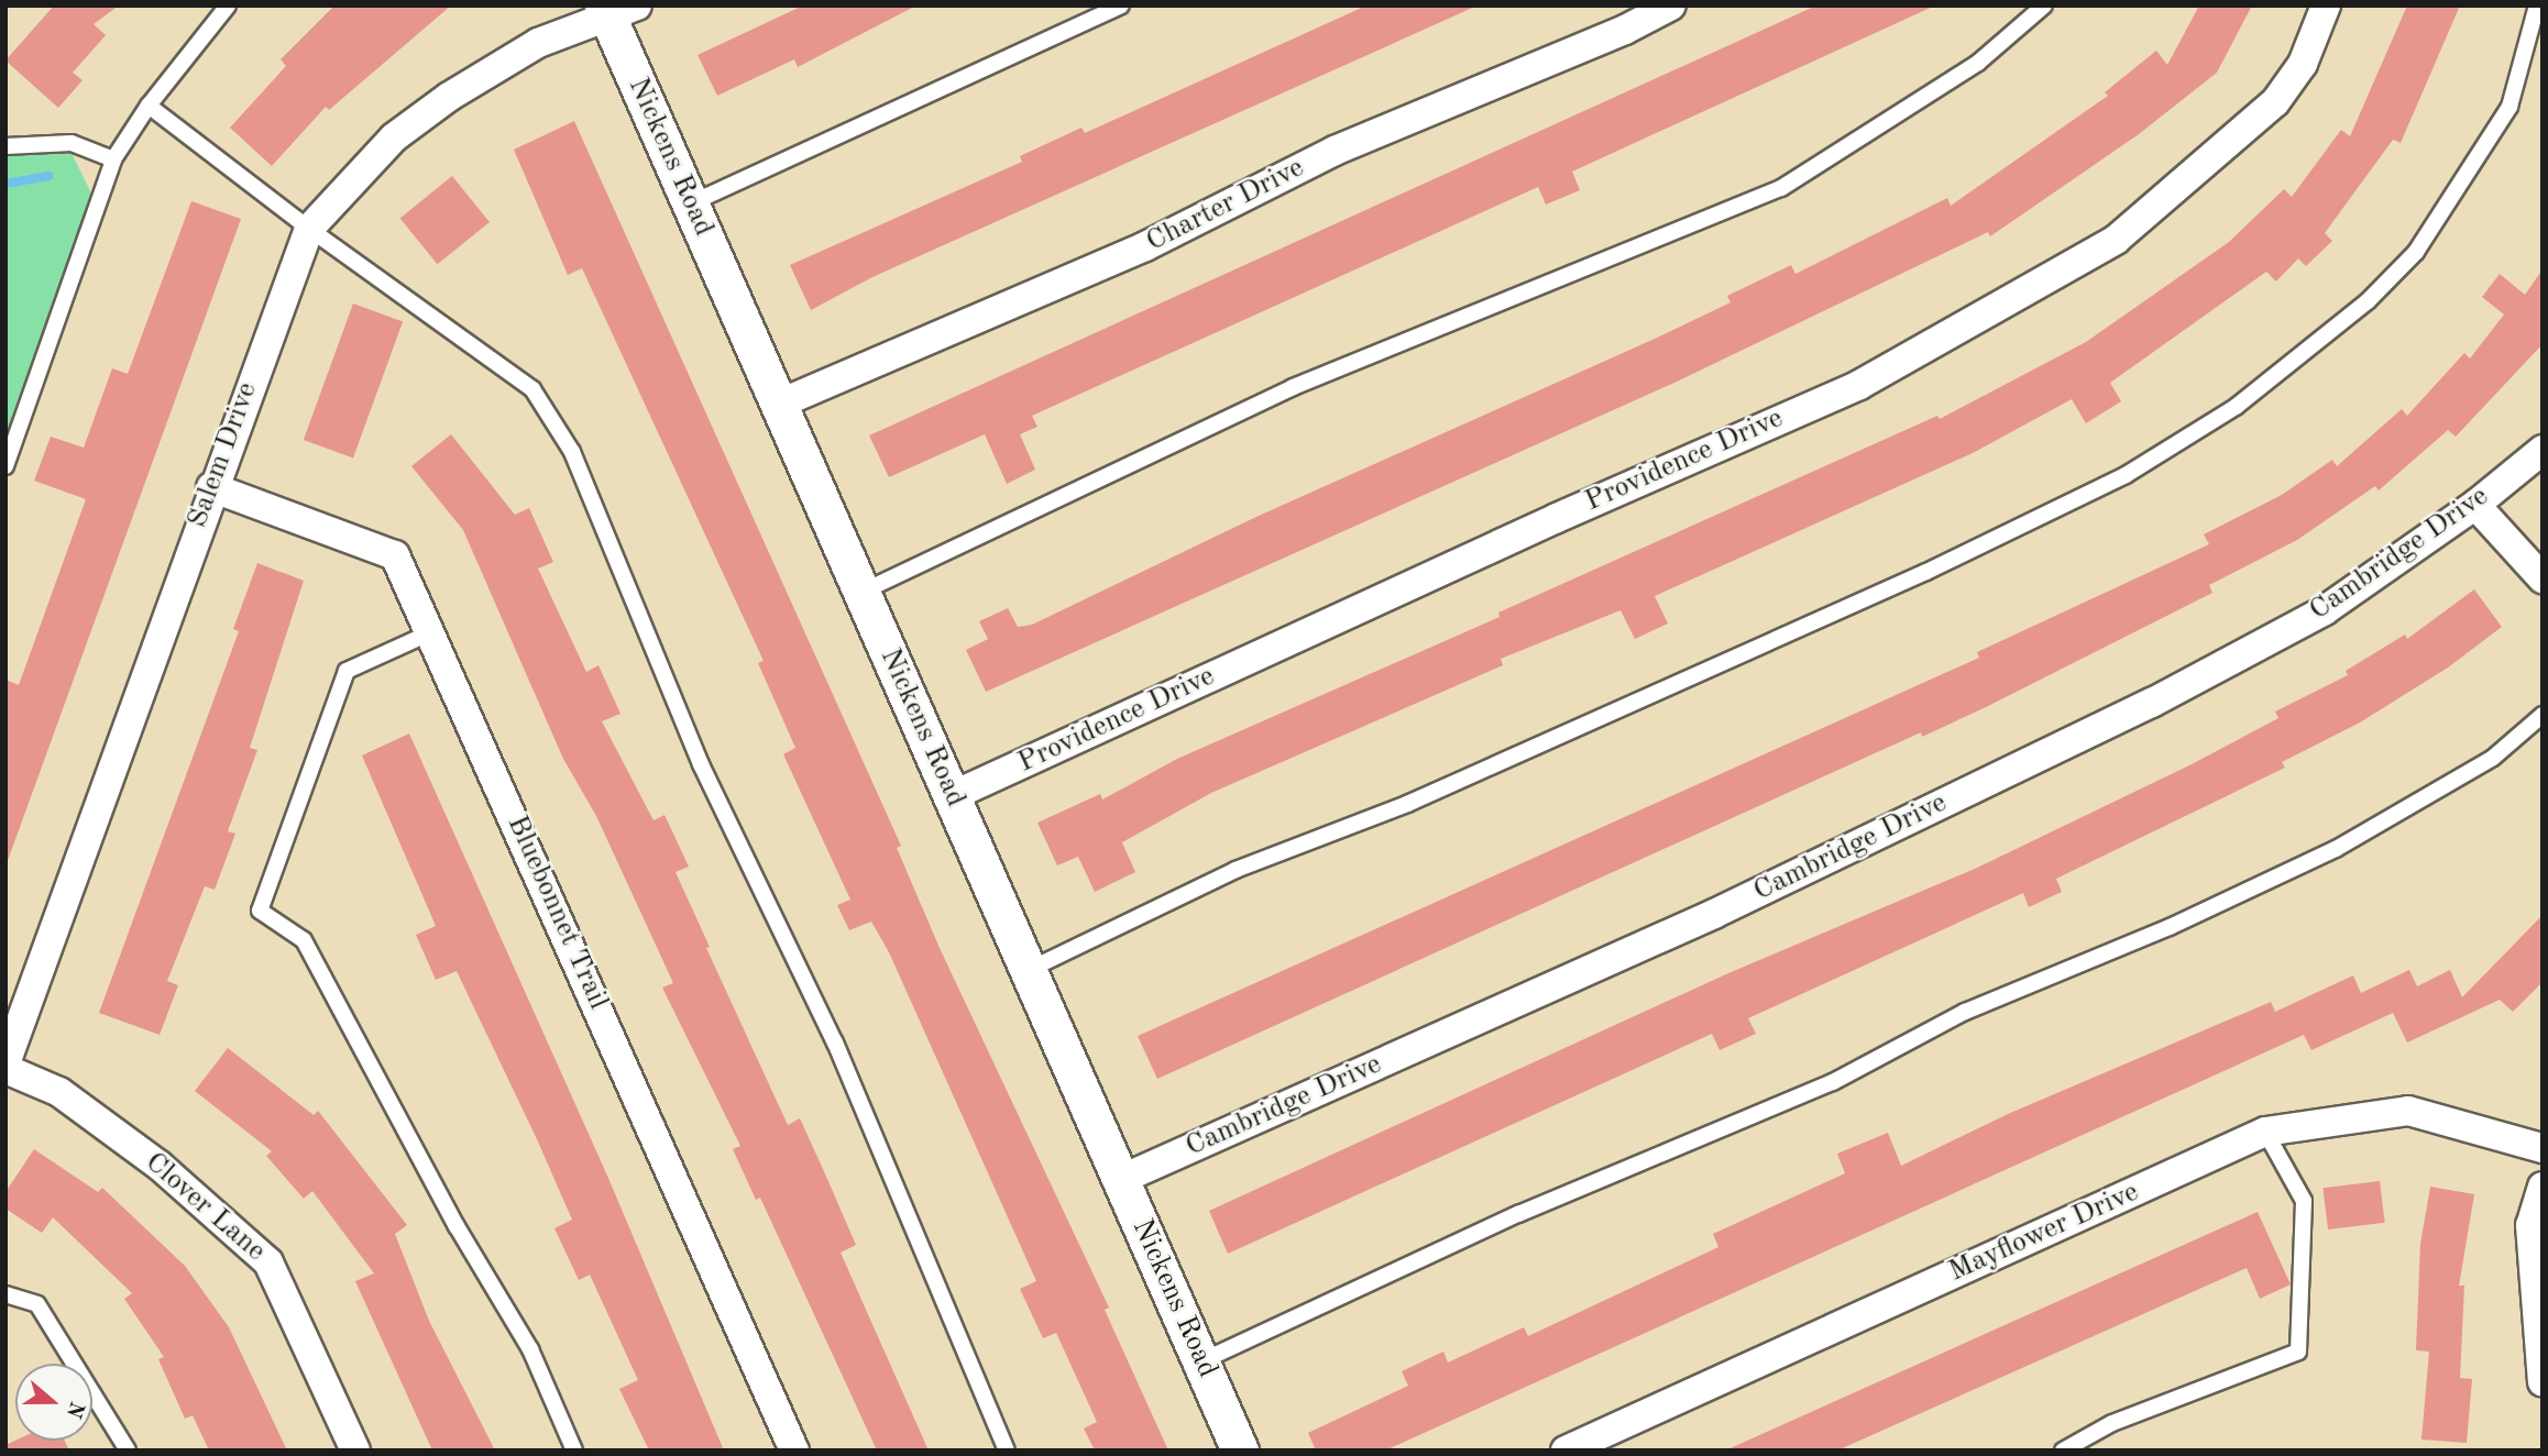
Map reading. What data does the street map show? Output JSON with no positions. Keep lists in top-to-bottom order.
{
  "streets": {
    "street": [
      "Nickens Road",
      "Charter Drive",
      "Salem Drive",
      "Providence Drive",
      "Cambridge Drive",
      "Bluebonnet Trail",
      "Clover Lane",
      "Mayflower Drive"
    ]
  },
  "crossings": [
    ["Nickens Road", "Charter Drive"],
    ["Nickens Road", "Salem Drive"],
    ["Nickens Road", "Providence Drive"],
    ["Nickens Road", "Cambridge Drive"],
    ["Salem Drive", "Bluebonnet Trail"],
    ["Salem Drive", "Clover Lane"]
  ],
  "north": "right"
}
